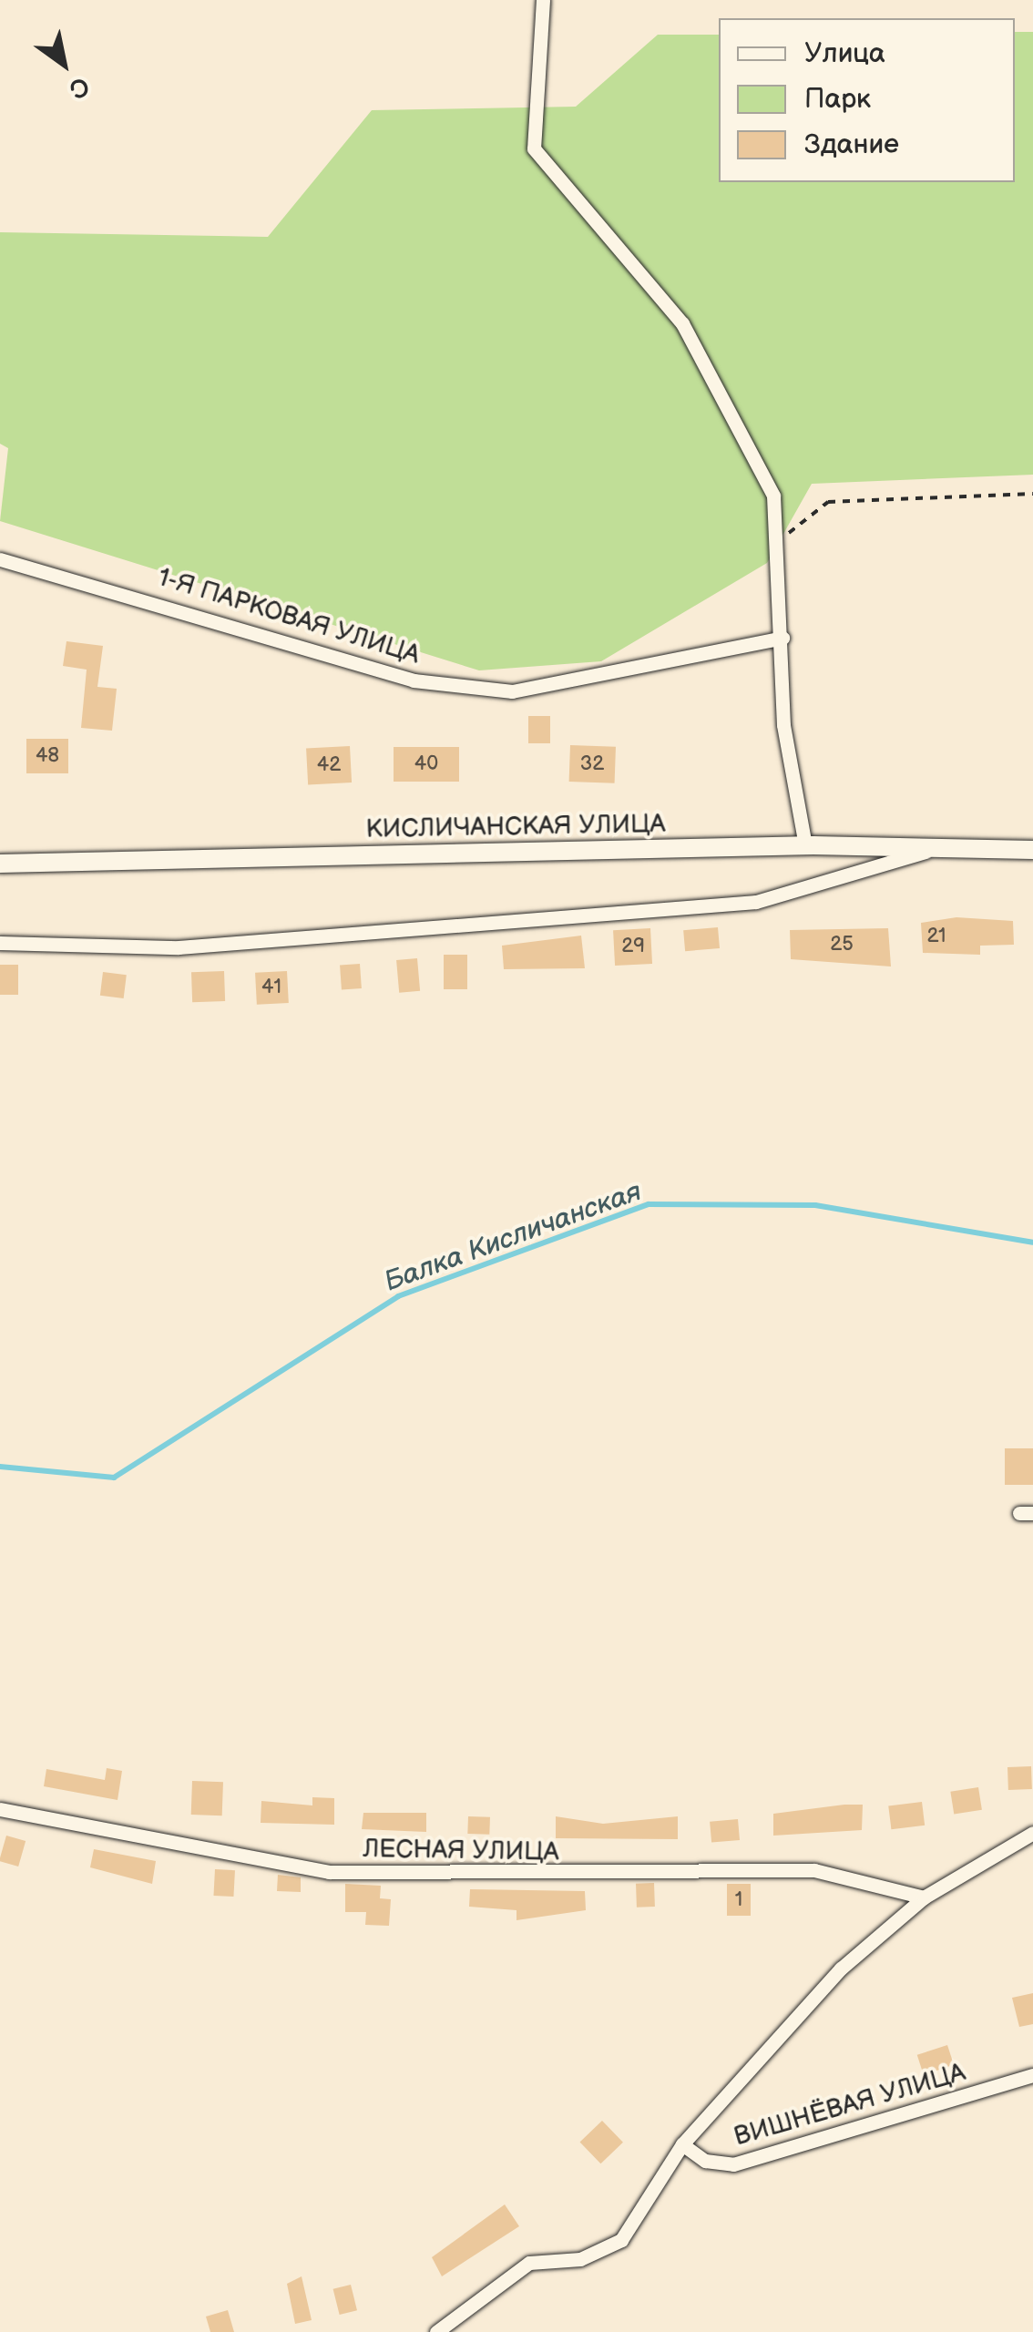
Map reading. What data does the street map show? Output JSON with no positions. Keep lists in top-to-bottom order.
{
  "streets": {
    "street": [
      "1-Я ПАРКОВАЯ УЛИЦА",
      "КИСЛИЧАНСКАЯ УЛИЦА",
      "ЛЕСНАЯ УЛИЦА",
      "ВИШНЁВАЯ УЛИЦА"
    ]
  },
  "water": ["Балка Кисличанская"],
  "house_numbers": [
    "48",
    "40",
    "32",
    "42",
    "21",
    "25",
    "29",
    "41",
    "1"
  ],
  "legend": ["Улица", "Парк", "Здание"],
  "north": "bottom right"
}
